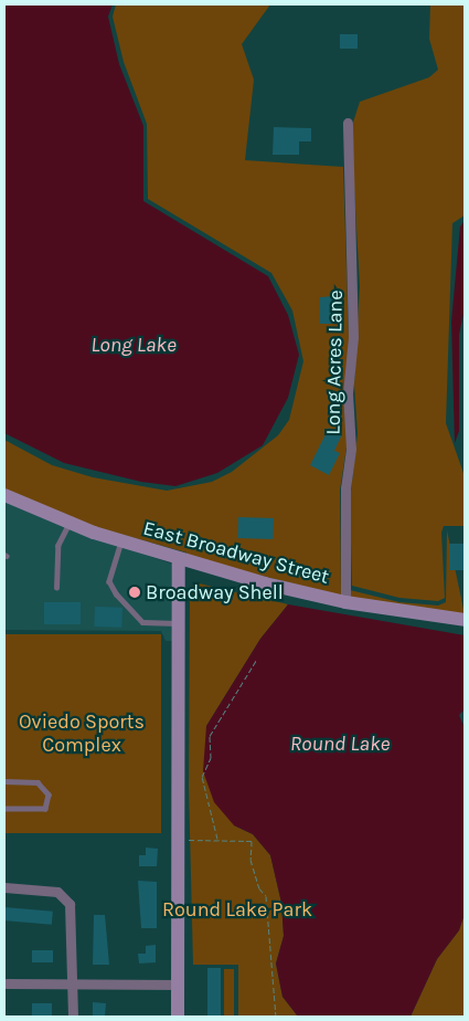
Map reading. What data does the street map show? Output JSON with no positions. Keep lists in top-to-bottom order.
{
  "streets": {
    "main road": ["East Broadway Street"],
    "street": ["Long Acres Lane"]
  },
  "crossings": [
    ["Long Acres Lane", "East Broadway Street"]
  ],
  "water": ["Long Lake", "Round Lake"],
  "parks": ["Oviedo Sports Complex", "Round Lake Park"],
  "places": ["Broadway Shell"]
}
